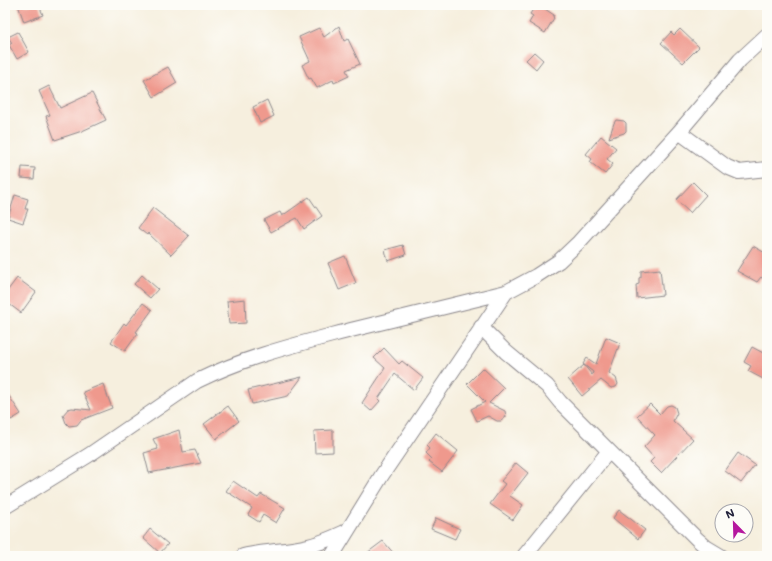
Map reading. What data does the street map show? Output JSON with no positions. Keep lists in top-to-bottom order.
{
  "north": "top left"
}
